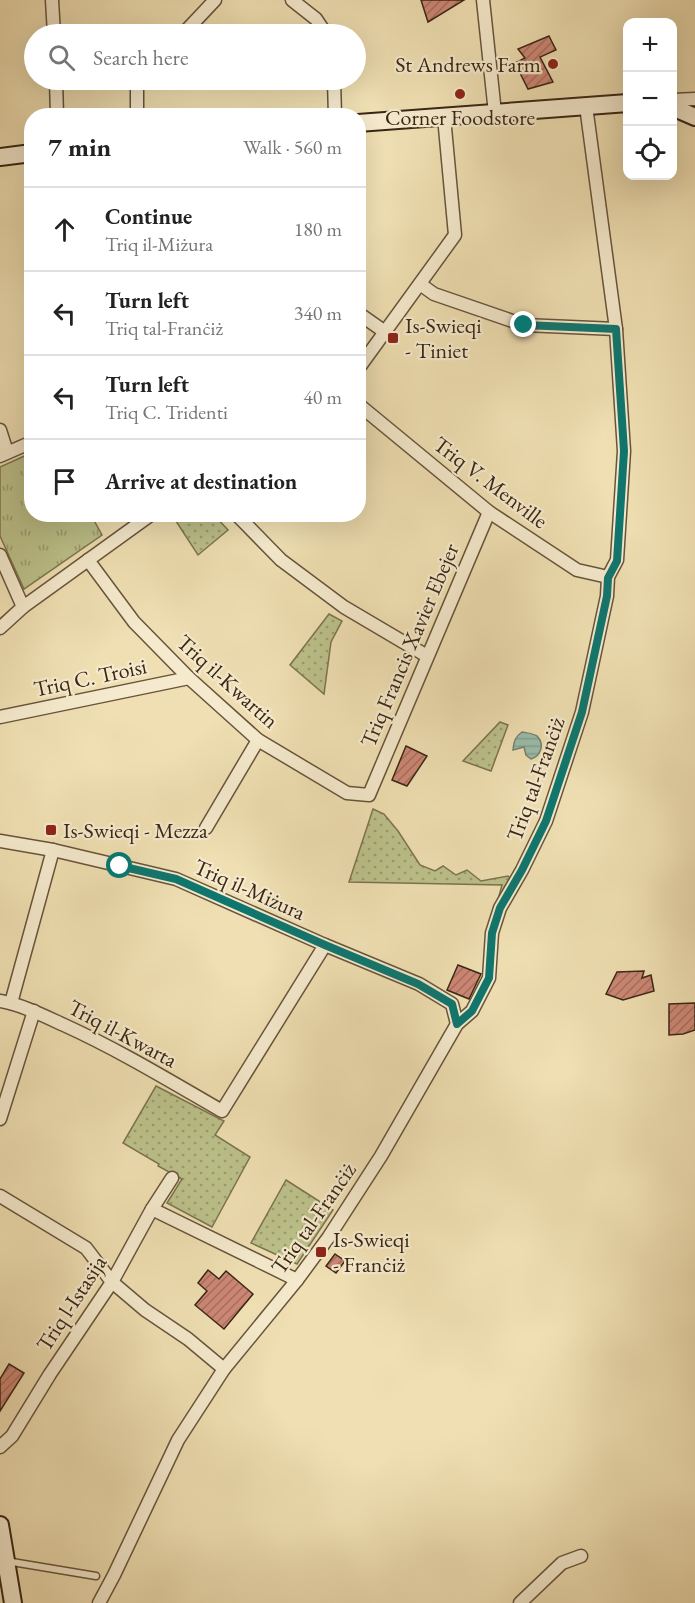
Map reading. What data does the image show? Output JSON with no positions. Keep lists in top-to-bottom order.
{
  "streets": {
    "street": [
      "Triq V. Menville",
      "Triq Francis Xavier Ebejer",
      "Triq C. Troisi",
      "Triq il-Kwartin",
      "Triq tal-Franċiż",
      "Triq il-Miżura",
      "Triq il-Kwarta",
      "Triq l-Istasija"
    ]
  },
  "crossings": [
    ["Triq V. Menville", "Triq Francis Xavier Ebejer"],
    ["Triq V. Menville", "Triq tal-Franċiż"],
    ["Triq Francis Xavier Ebejer", "Triq il-Kwartin"],
    ["Triq C. Troisi", "Triq il-Kwartin"],
    ["Triq tal-Franċiż", "Triq il-Miżura"],
    ["Triq il-Miżura", "Triq il-Kwarta"]
  ],
  "places": {
    "other": ["St Andrews Farm", "Corner Foodstore"],
    "transit": ["Is-Swieqi - Tiniet", "Is-Swieqi - Mezza", "Is-Swieqi - Franċiż"]
  },
  "page": {
    "map_buttons": ["+", "−"],
    "search": "Search here",
    "heading": ["7 min", "Walk · 560 m"],
    "list": [
      ["Continue", "Triq il-Miżura", "180 m"],
      ["Turn left", "Triq tal-Franċiż", "340 m"],
      ["Turn left", "Triq C. Tridenti", "40 m"],
      "Arrive at destination"
    ]
  }
}
